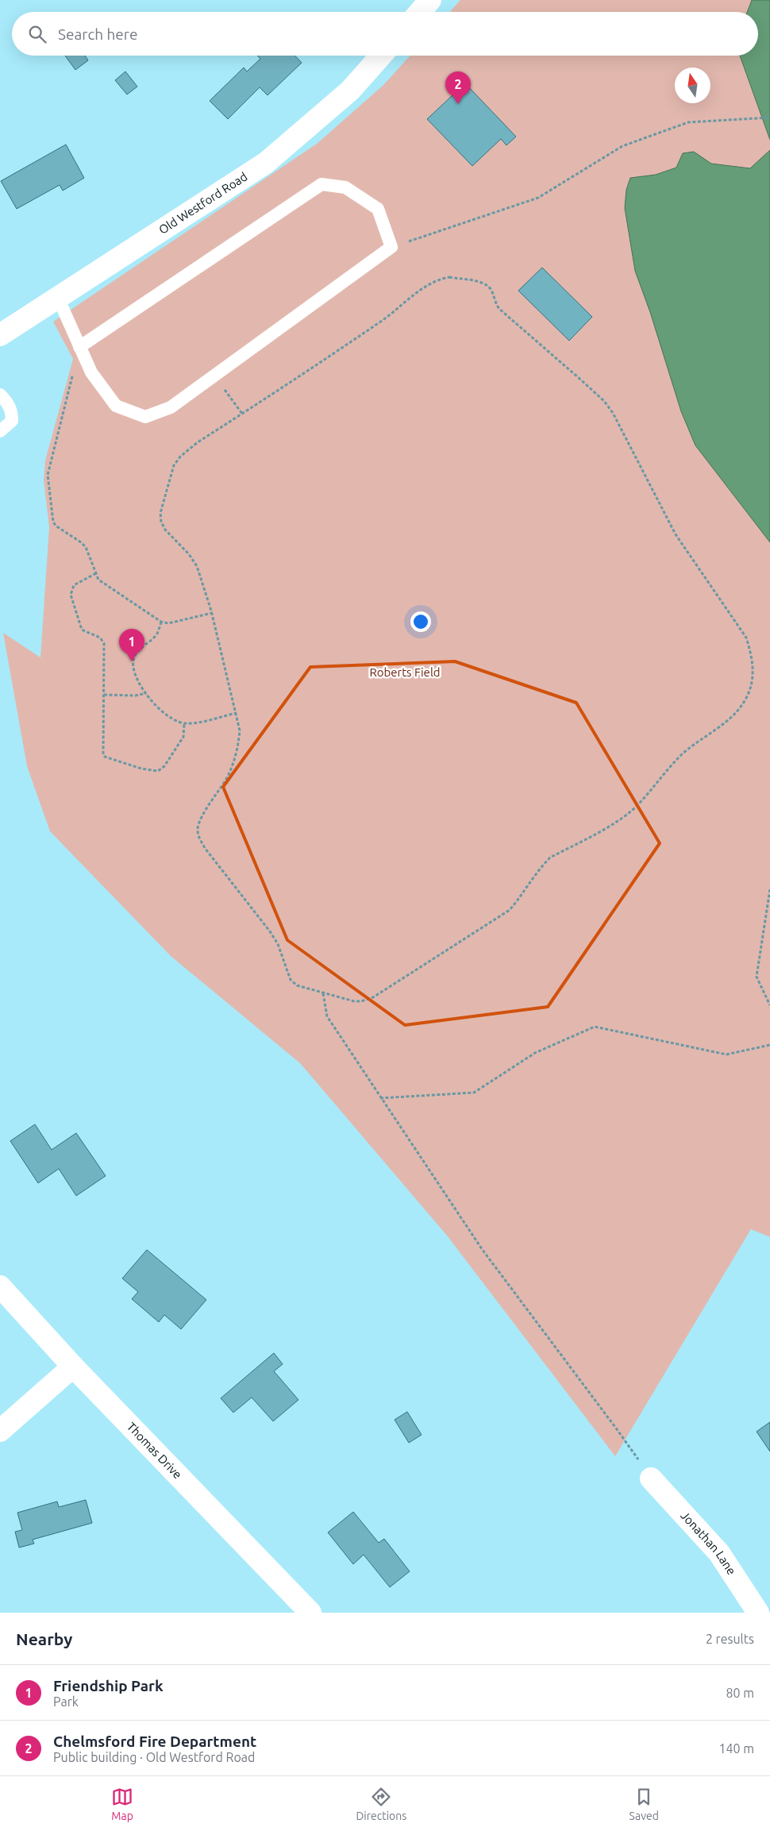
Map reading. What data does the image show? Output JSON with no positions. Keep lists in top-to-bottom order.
{
  "streets": {
    "street": ["Old Westford Road", "Thomas Drive", "Jonathan Lane"]
  },
  "parks": ["Roberts Field"],
  "north": "top",
  "page": {
    "search": "Search here",
    "pins": ["2", "1"],
    "heading": ["Nearby", "2 results"],
    "list": [
      {
        "mark": "1",
        "name": "Friendship Park",
        "note": "Park",
        "value": "80 m"
      },
      {
        "mark": "2",
        "name": "Chelmsford Fire Department",
        "note": "Public building · Old Westford Road",
        "value": "140 m"
      }
    ],
    "nav": ["Map", "Directions", "Saved"]
  }
}
